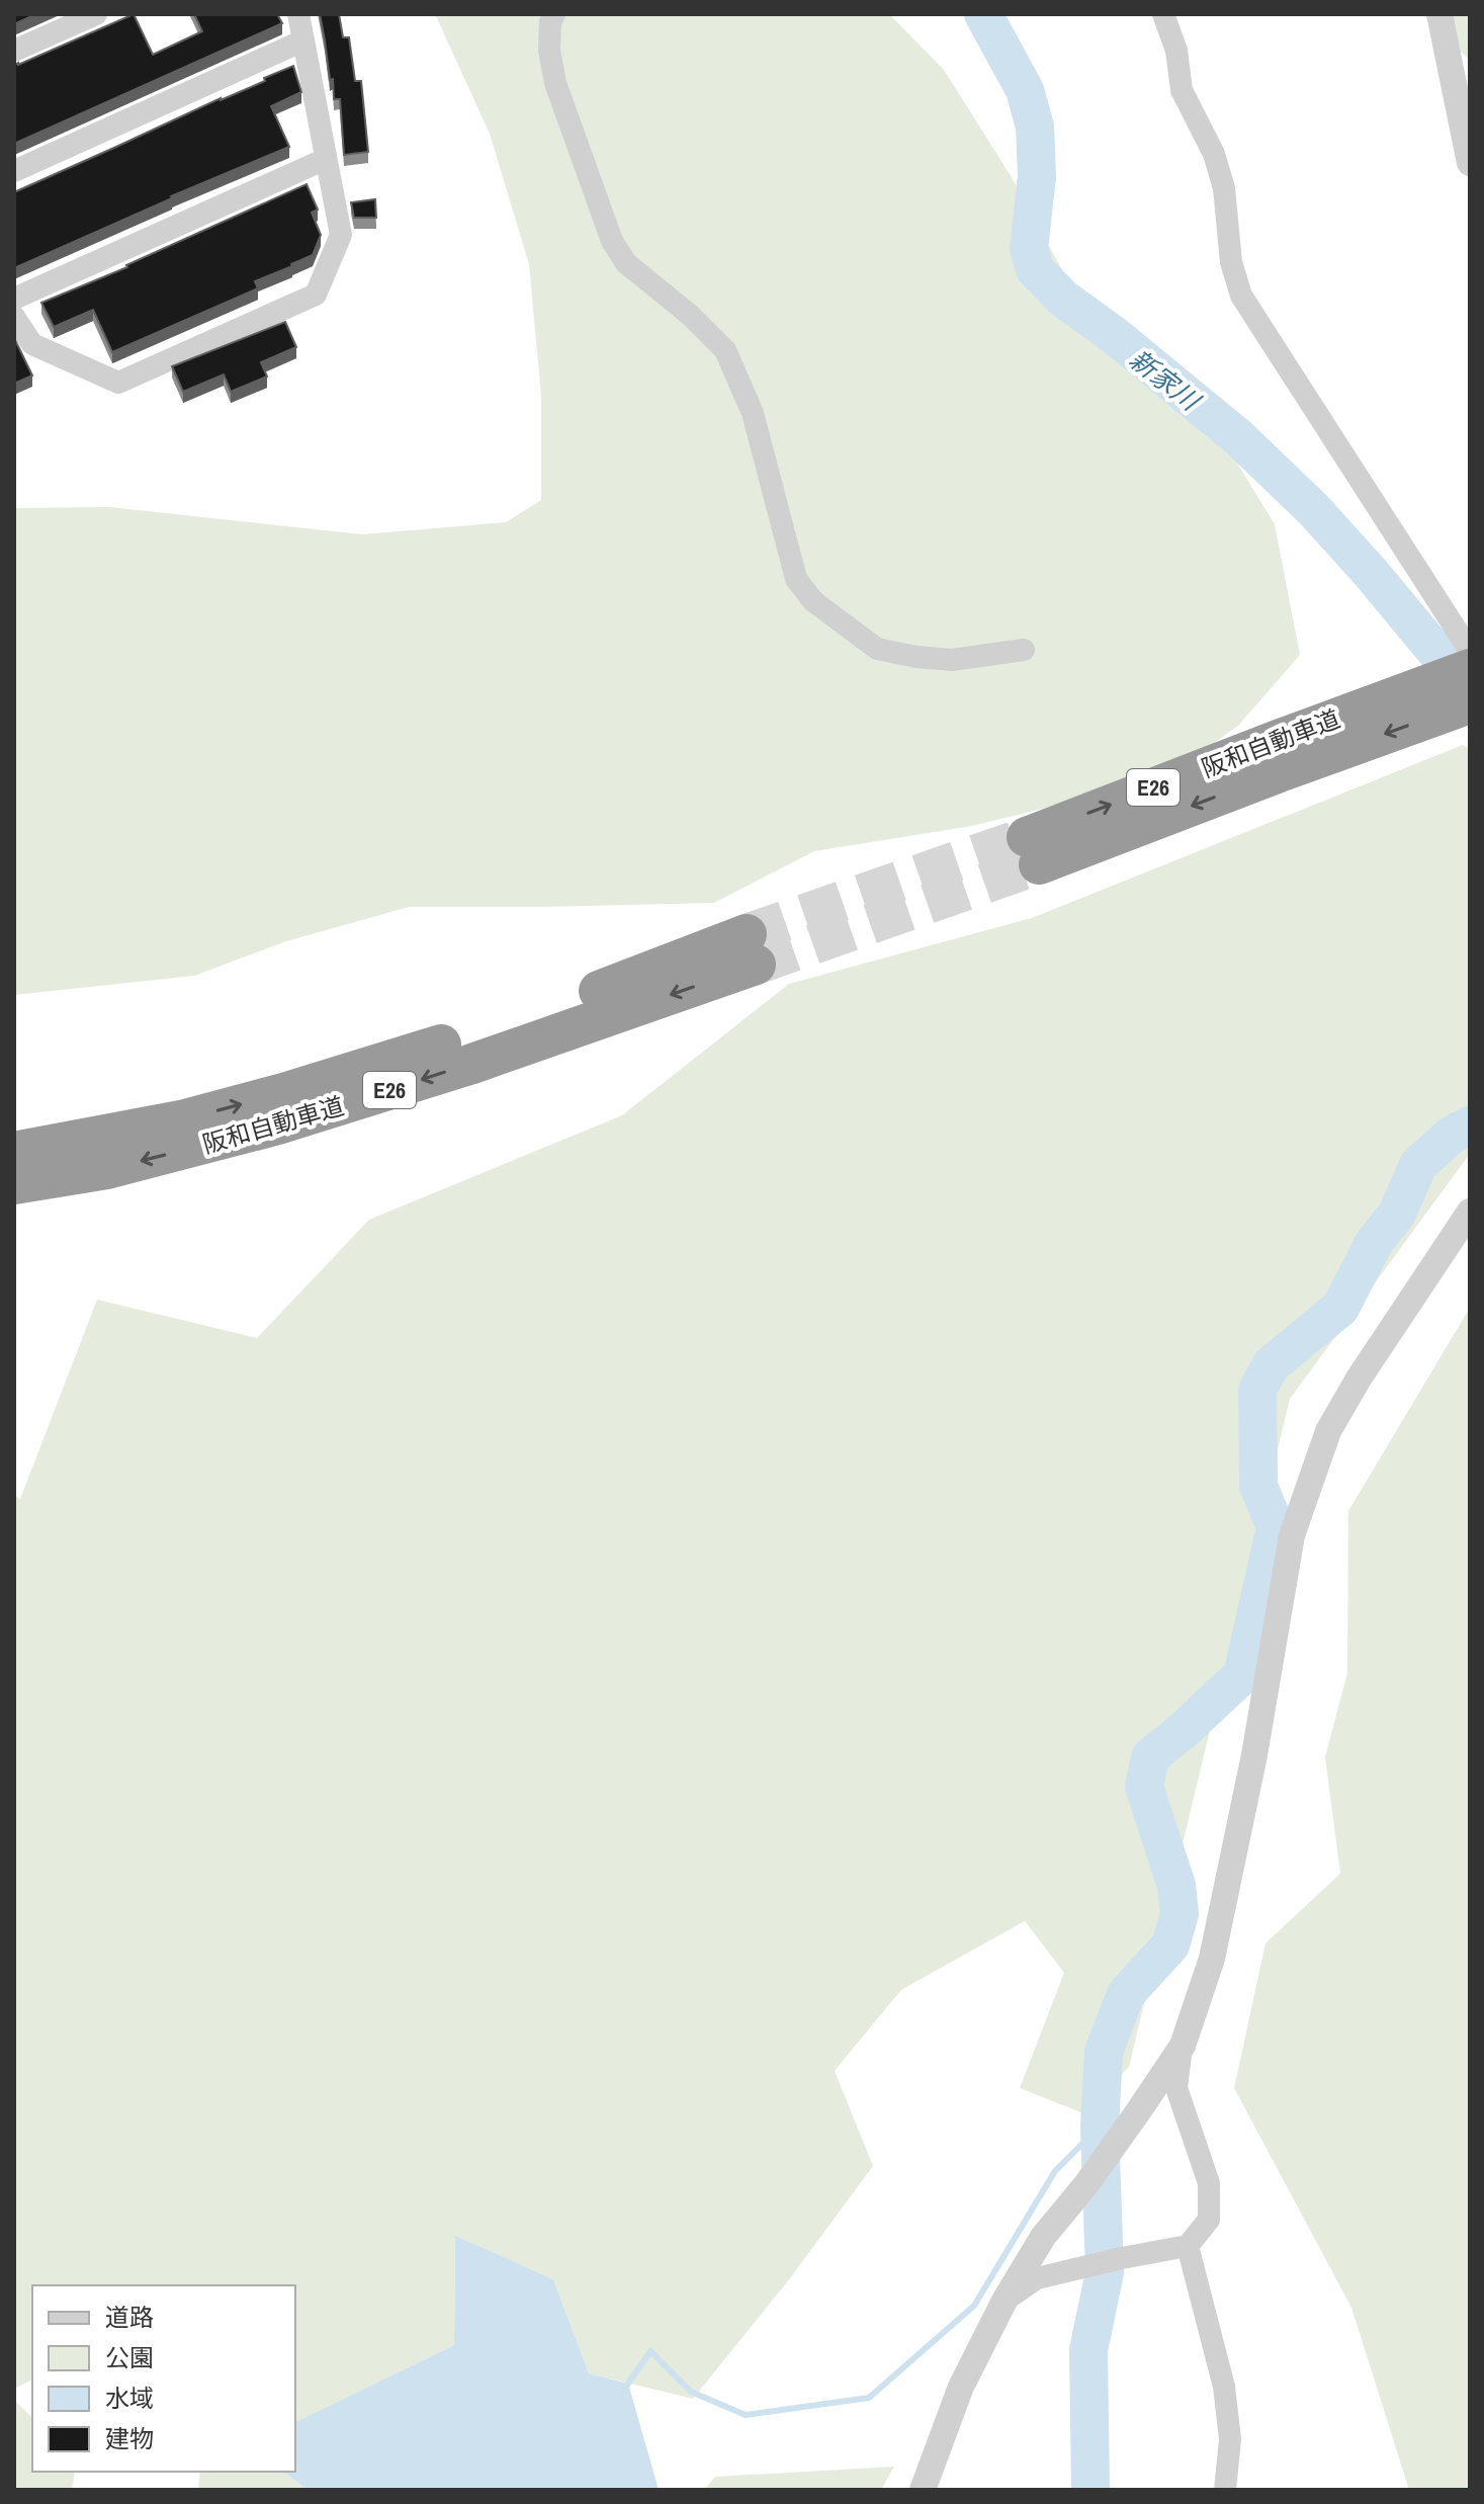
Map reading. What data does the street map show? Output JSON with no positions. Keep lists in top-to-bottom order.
{
  "streets": {
    "highway": ["阪和自動車道", "E26"]
  },
  "water": ["新家川"],
  "legend": [
    "道路",
    "公園",
    "水域",
    "建物"
  ]
}
